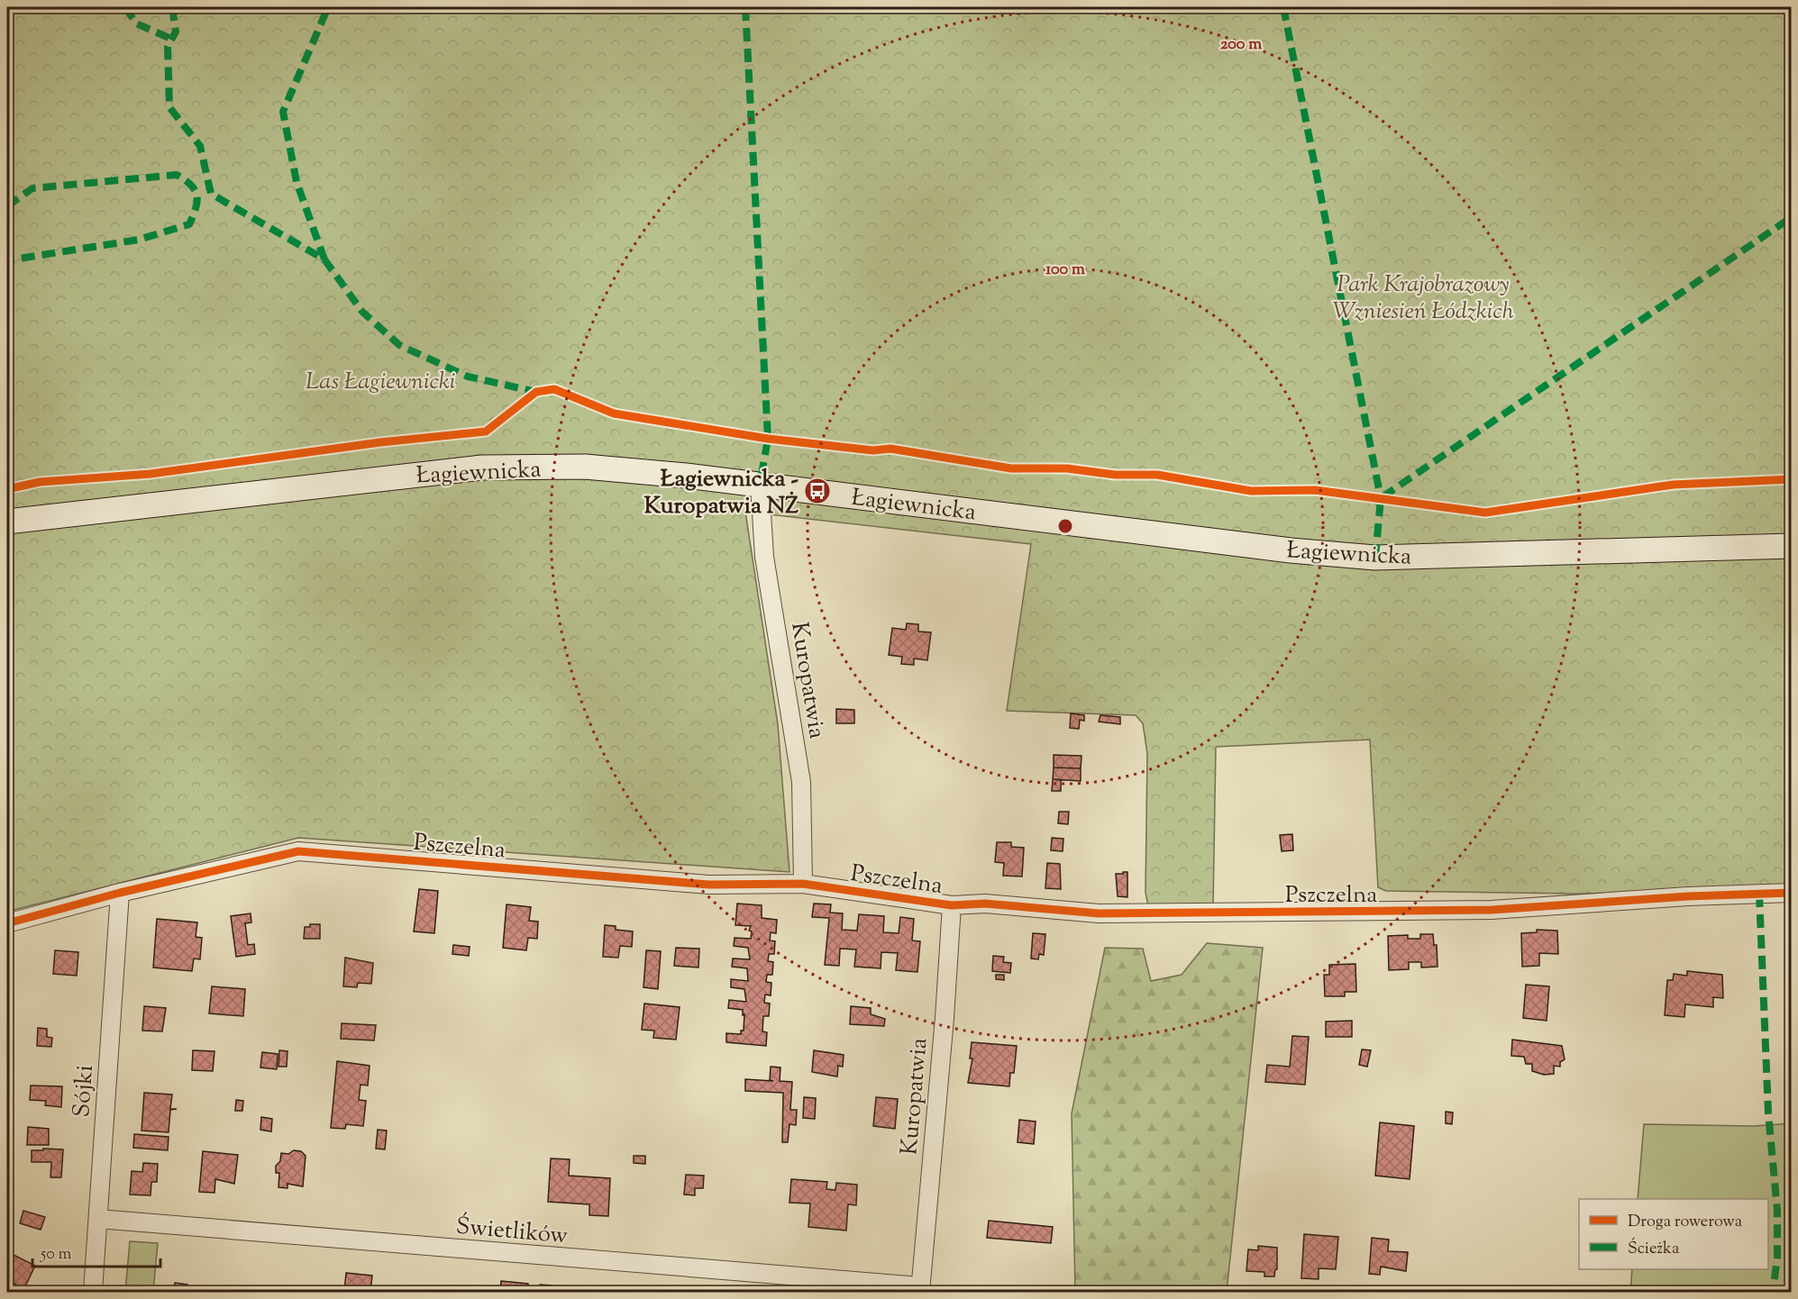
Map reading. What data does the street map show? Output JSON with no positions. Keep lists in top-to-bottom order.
{
  "streets": {
    "street": [
      "Łagiewnicka",
      "Kuropatwia",
      "Pszczelna",
      "Sójki",
      "Świetlików"
    ]
  },
  "crossings": [
    ["Łagiewnicka", "Kuropatwia"],
    ["Kuropatwia", "Pszczelna"],
    ["Kuropatwia", "Świetlików"],
    ["Pszczelna", "Sójki"],
    ["Sójki", "Świetlików"]
  ],
  "parks": ["Park Krajobrazowy Wzniesień Łódzkich", "Las Łagiewnicki"],
  "places": {
    "bus stop": ["Łagiewnicka - Kuropatwia NŻ"]
  },
  "legend": ["Droga rowerowa", "Ścieżka"],
  "scale_bar": "50 m",
  "rings": ["200 m", "100 m"]
}
